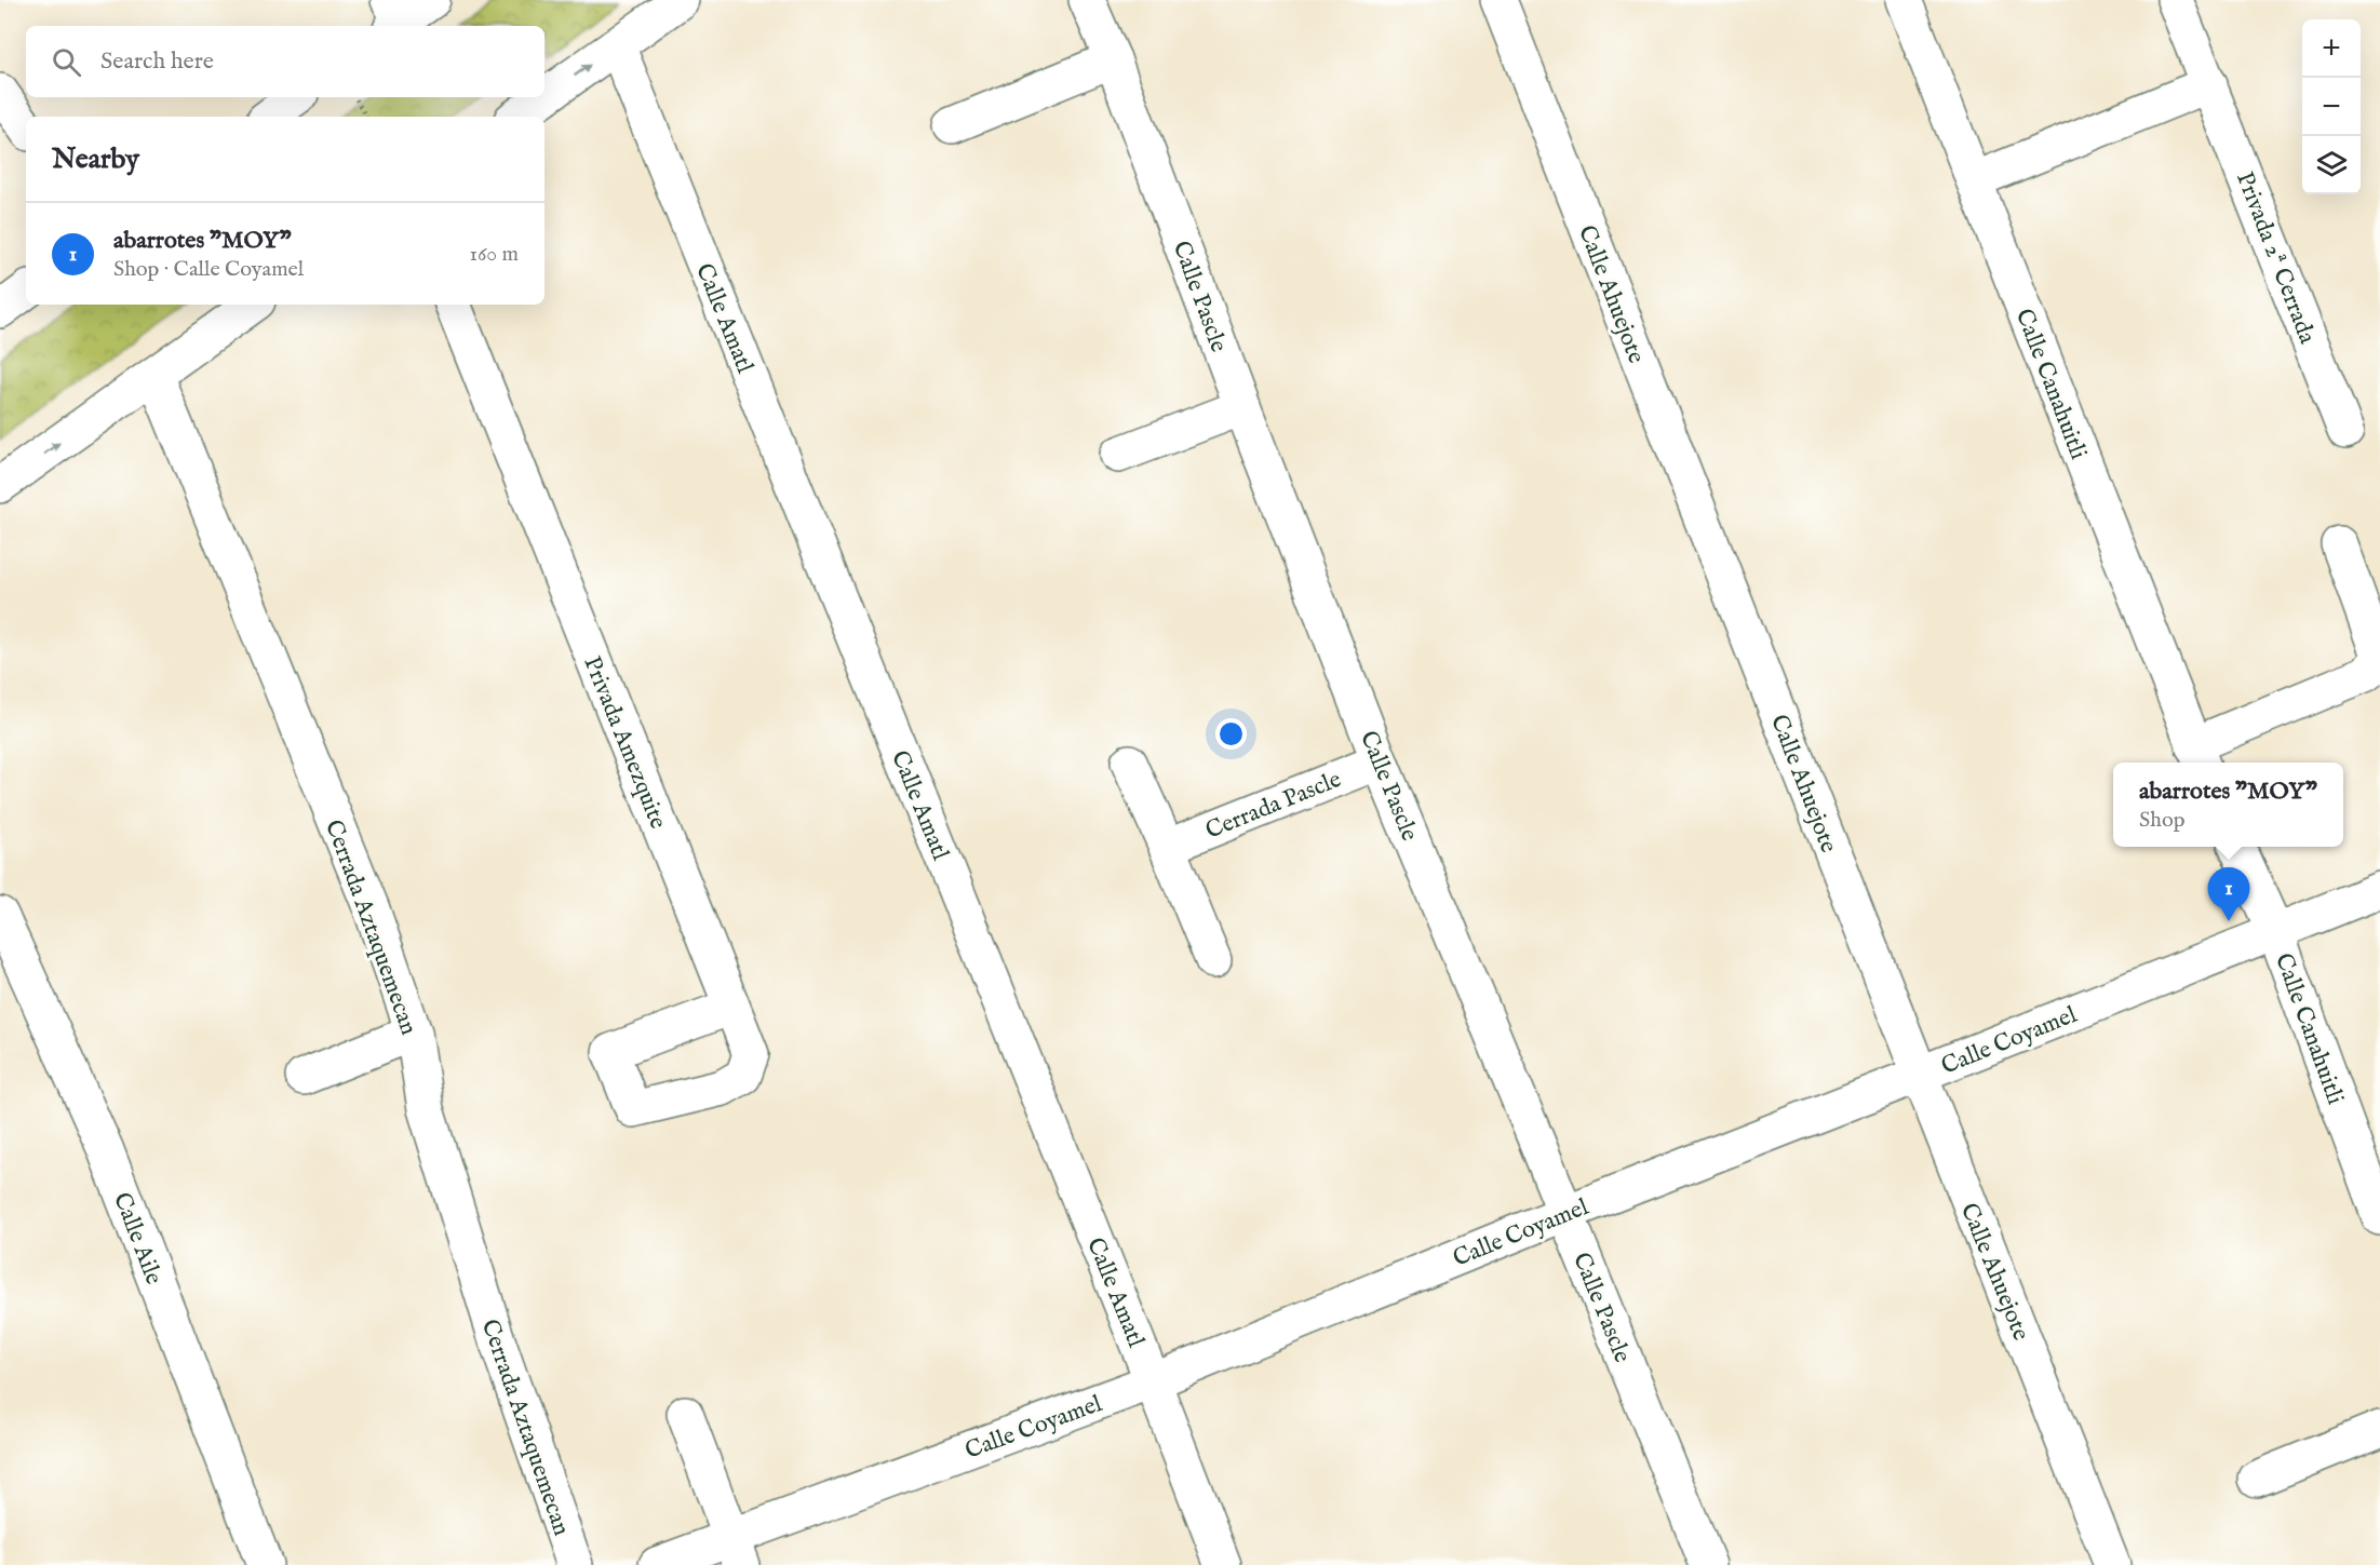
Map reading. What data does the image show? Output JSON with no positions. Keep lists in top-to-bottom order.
{
  "streets": {
    "street": [
      "Privada 2ª Cerrada",
      "Calle Ahuejote",
      "Calle Pascle",
      "Calle Amatl",
      "Calle Canahuitli",
      "Privada Amezquite",
      "Cerrada Pascle",
      "Cerrada Aztaquemecan",
      "Calle Coyamel",
      "Calle Aile"
    ]
  },
  "crossings": [
    ["Calle Ahuejote", "Calle Coyamel"],
    ["Calle Pascle", "Cerrada Pascle"],
    ["Calle Pascle", "Calle Coyamel"],
    ["Calle Amatl", "Calle Coyamel"],
    ["Calle Canahuitli", "Calle Coyamel"]
  ],
  "page": {
    "map_buttons": ["+", "−"],
    "search": "Search here",
    "heading": "Nearby",
    "list": [
      {
        "mark": "1",
        "name": "abarrotes \"MOY\"",
        "note": "Shop · Calle Coyamel",
        "value": "160 m"
      }
    ],
    "popup": ["abarrotes \"MOY\"", "Shop"],
    "pins": "1"
  }
}
